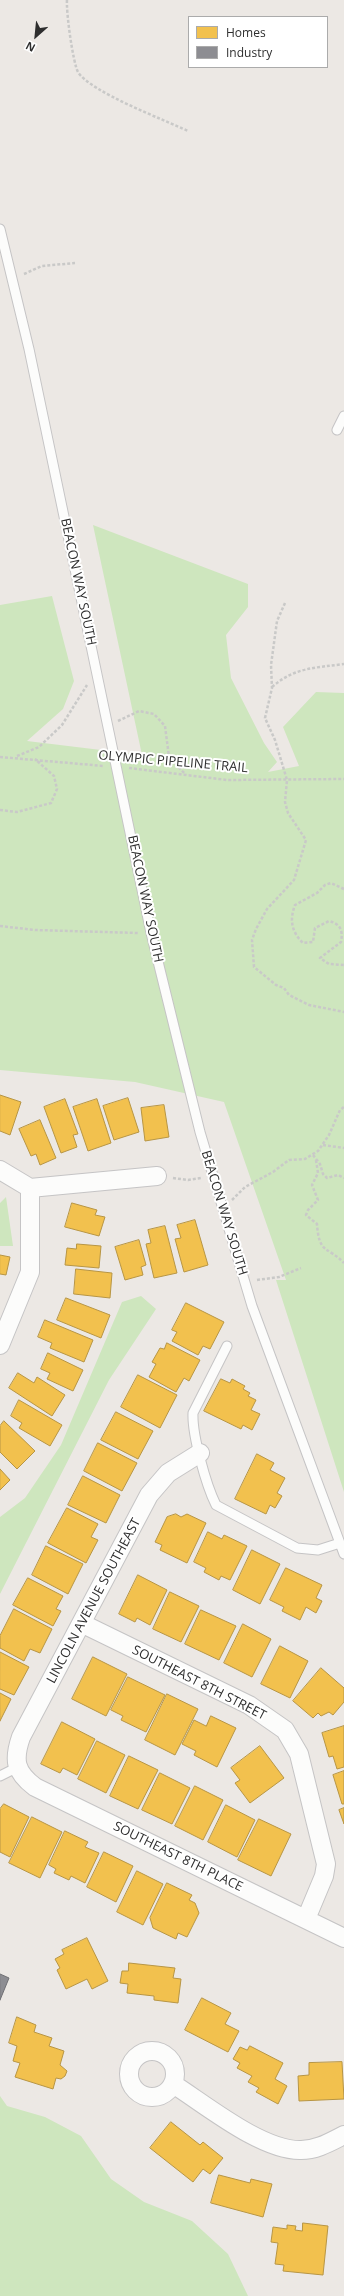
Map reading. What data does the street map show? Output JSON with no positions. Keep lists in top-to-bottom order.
{
  "streets": {
    "street": ["LINCOLN AVENUE SOUTHEAST", "SOUTHEAST 8TH STREET", "SOUTHEAST 8TH PLACE"],
    "lane": ["BEACON WAY SOUTH"],
    "path": ["OLYMPIC PIPELINE TRAIL"]
  },
  "crossings": [
    ["BEACON WAY SOUTH", "OLYMPIC PIPELINE TRAIL"],
    ["LINCOLN AVENUE SOUTHEAST", "SOUTHEAST 8TH STREET"],
    ["LINCOLN AVENUE SOUTHEAST", "SOUTHEAST 8TH PLACE"],
    ["SOUTHEAST 8TH STREET", "SOUTHEAST 8TH PLACE"]
  ],
  "legend": ["Homes", "Industry"],
  "north": "bottom left"
}
